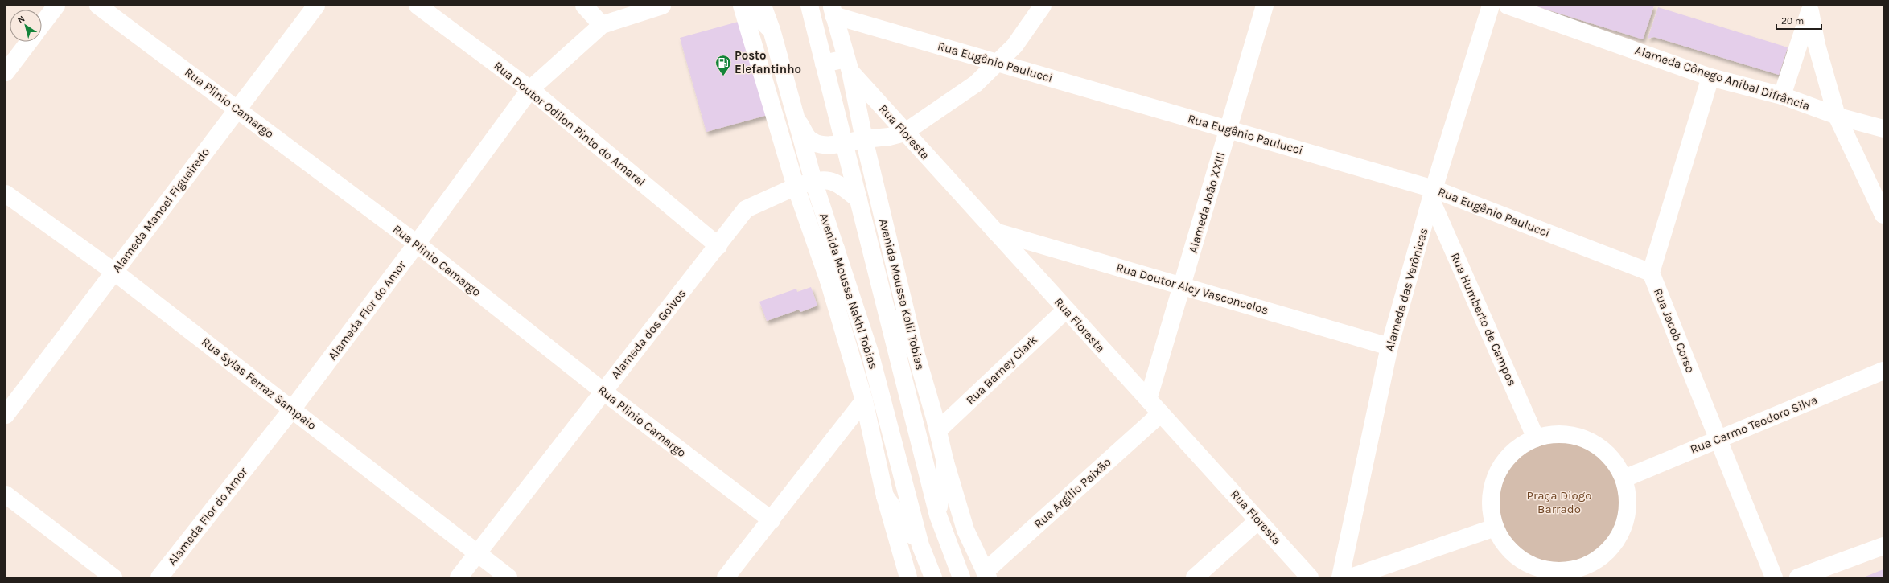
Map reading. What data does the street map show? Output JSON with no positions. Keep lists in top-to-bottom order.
{
  "streets": {
    "street": [
      "Rua Eugênio Paulucci",
      "Alameda Cônego Aníbal Difrância",
      "Rua Plinio Camargo",
      "Rua Doutor Odilon Pinto do Amaral",
      "Rua Floresta",
      "Alameda João XXIII",
      "Alameda Manoel Figueiredo",
      "Rua Doutor Alcy Vasconcelos",
      "Alameda das Verônicas",
      "Avenida Moussa Nakhl Tobias",
      "Avenida Moussa Kalil Tobias",
      "Alameda Flor do Amor",
      "Rua Humberto de Campos",
      "Rua Jacob Corso",
      "Alameda dos Goivos",
      "Rua Barney Clark",
      "Rua Sylas Ferraz Sampaio",
      "Rua Carmo Teodoro Silva",
      "Rua Argílio Paixão"
    ]
  },
  "crossings": [
    ["Rua Eugênio Paulucci", "Alameda João XXIII"],
    ["Rua Eugênio Paulucci", "Alameda das Verônicas"],
    ["Rua Eugênio Paulucci", "Avenida Moussa Kalil Tobias"],
    ["Rua Eugênio Paulucci", "Rua Humberto de Campos"],
    ["Rua Eugênio Paulucci", "Rua Jacob Corso"],
    ["Alameda Cônego Aníbal Difrância", "Rua Jacob Corso"],
    ["Rua Plinio Camargo", "Alameda Manoel Figueiredo"],
    ["Rua Plinio Camargo", "Alameda Flor do Amor"],
    ["Rua Plinio Camargo", "Alameda dos Goivos"],
    ["Rua Doutor Odilon Pinto do Amaral", "Alameda Flor do Amor"],
    ["Rua Doutor Odilon Pinto do Amaral", "Alameda dos Goivos"],
    ["Rua Floresta", "Alameda João XXIII"],
    ["Rua Floresta", "Rua Doutor Alcy Vasconcelos"],
    ["Rua Floresta", "Avenida Moussa Kalil Tobias"],
    ["Rua Floresta", "Rua Barney Clark"],
    ["Rua Floresta", "Rua Argílio Paixão"],
    ["Alameda João XXIII", "Rua Doutor Alcy Vasconcelos"],
    ["Alameda Manoel Figueiredo", "Rua Sylas Ferraz Sampaio"],
    ["Rua Doutor Alcy Vasconcelos", "Alameda das Verônicas"],
    ["Alameda das Verônicas", "Rua Humberto de Campos"],
    ["Avenida Moussa Nakhl Tobias", "Alameda dos Goivos"],
    ["Avenida Moussa Kalil Tobias", "Rua Barney Clark"],
    ["Avenida Moussa Kalil Tobias", "Rua Argílio Paixão"],
    ["Alameda Flor do Amor", "Rua Sylas Ferraz Sampaio"],
    ["Rua Jacob Corso", "Rua Carmo Teodoro Silva"],
    ["Alameda dos Goivos", "Rua Sylas Ferraz Sampaio"]
  ],
  "parks": ["Praça Diogo Barrado"],
  "places": {
    "fuel station": ["Posto Elefantinho"]
  },
  "scale_bar": "20 m",
  "north": "top left"
}
